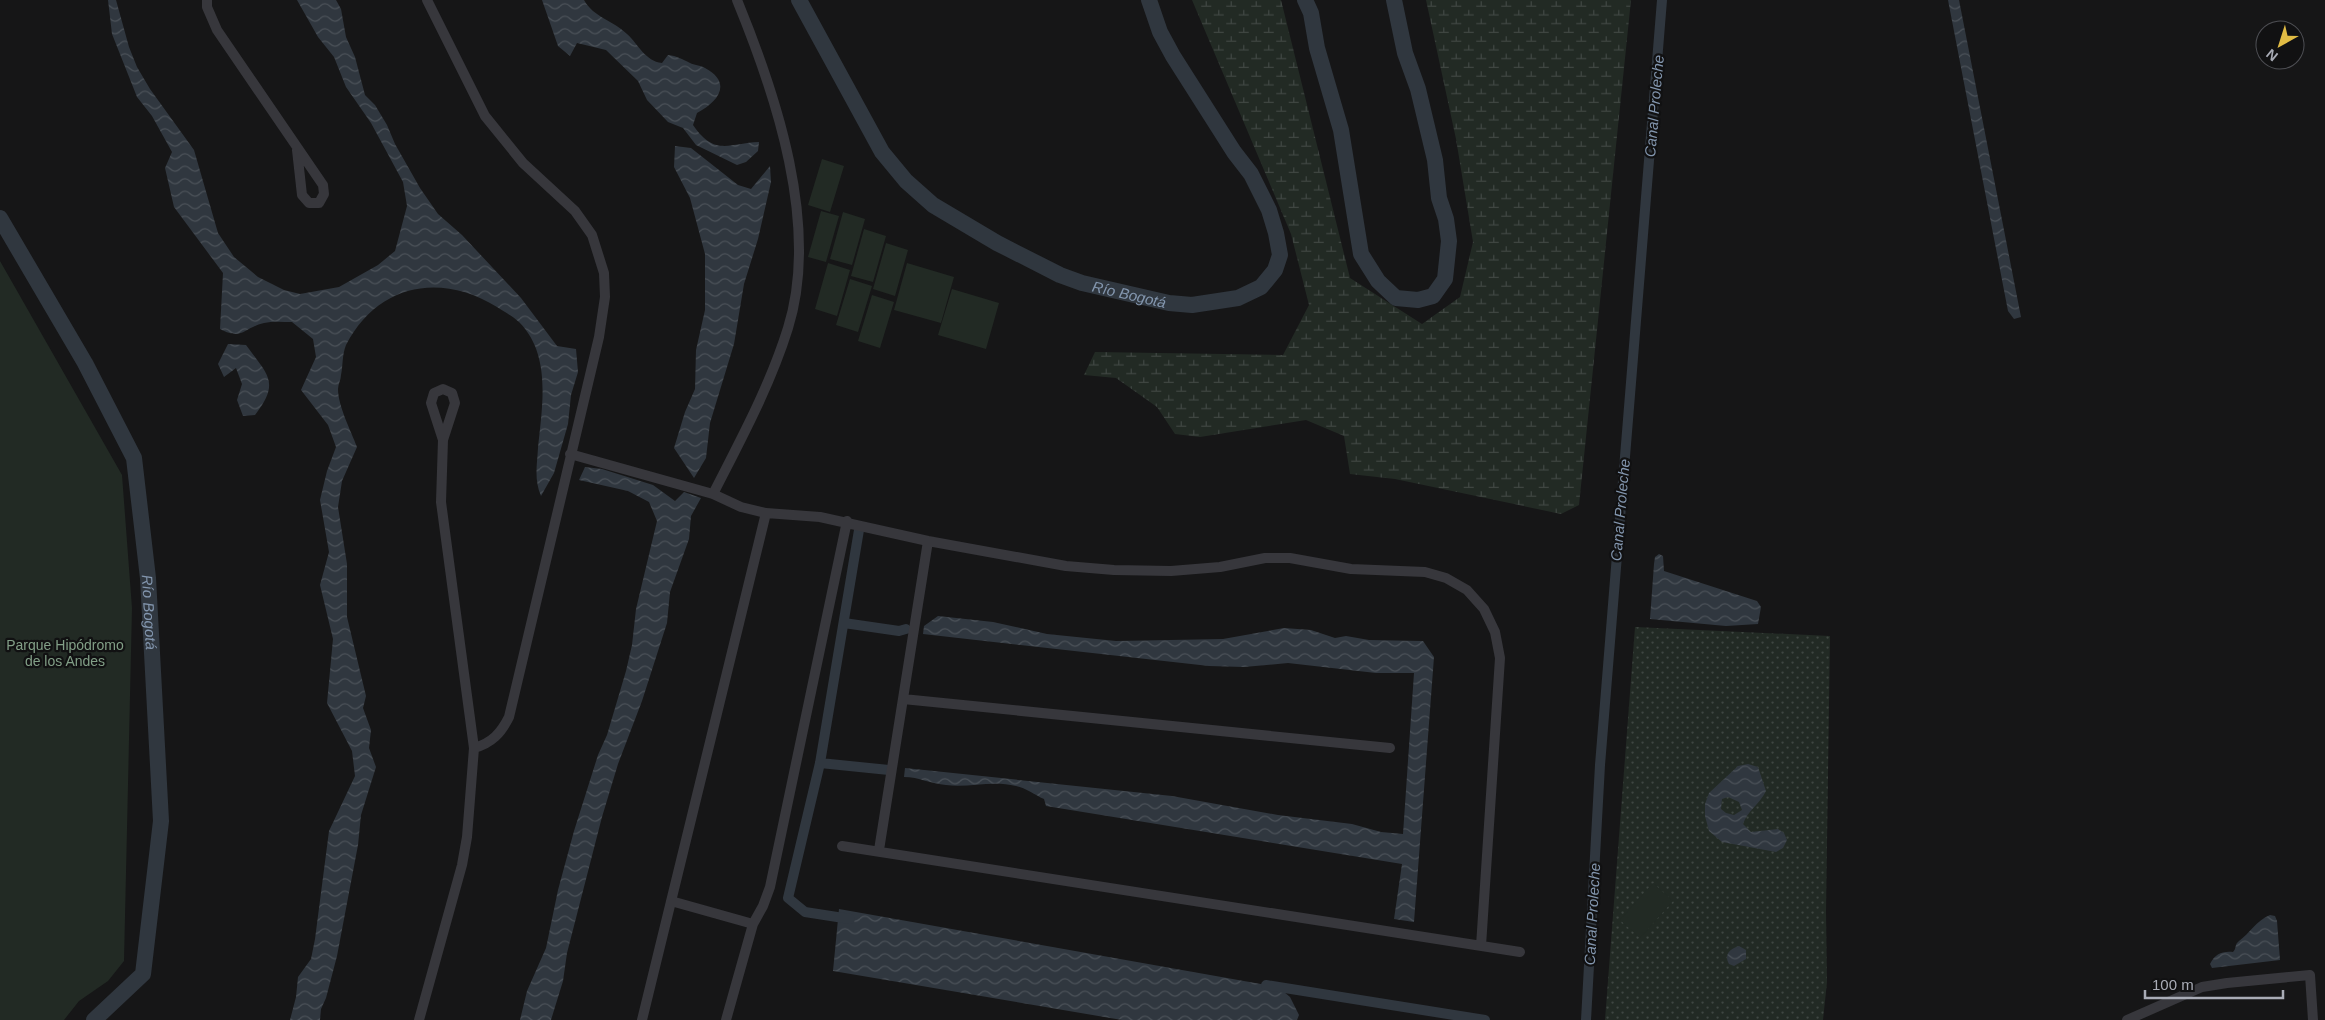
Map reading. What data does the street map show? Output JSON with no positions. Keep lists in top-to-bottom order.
{
  "water": ["Canal Proleche", "Río Bogotá"],
  "parks": ["Parque Hipódromo de los Andes"],
  "scale_bar": "100 m",
  "north": "bottom left"
}
